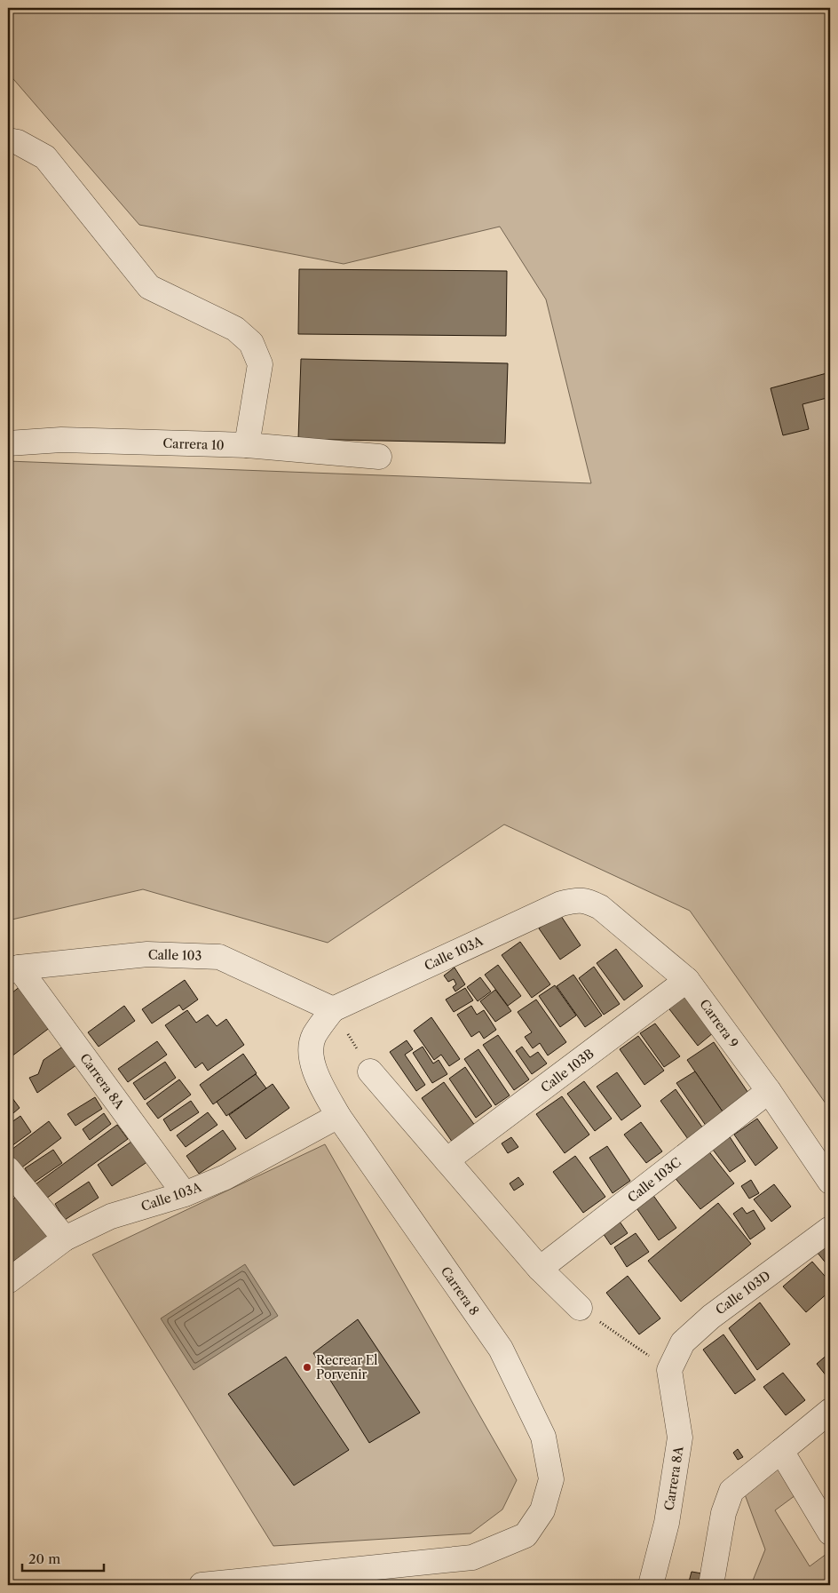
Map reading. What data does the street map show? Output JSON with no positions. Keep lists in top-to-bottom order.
{
  "streets": {
    "street": [
      "Carrera 10",
      "Calle 103A",
      "Calle 103",
      "Carrera 9",
      "Calle 103B",
      "Carrera 8A",
      "Calle 103C",
      "Carrera 8",
      "Calle 103D"
    ]
  },
  "crossings": [
    ["Calle 103A", "Calle 103"],
    ["Calle 103A", "Carrera 9"],
    ["Calle 103A", "Carrera 8A"],
    ["Calle 103A", "Carrera 8"],
    ["Calle 103", "Carrera 8A"],
    ["Calle 103", "Carrera 8"],
    ["Carrera 9", "Calle 103B"],
    ["Carrera 9", "Calle 103C"],
    ["Carrera 8A", "Calle 103D"]
  ],
  "places": ["Recrear El Porvenir"],
  "scale_bar": "20 m"
}
